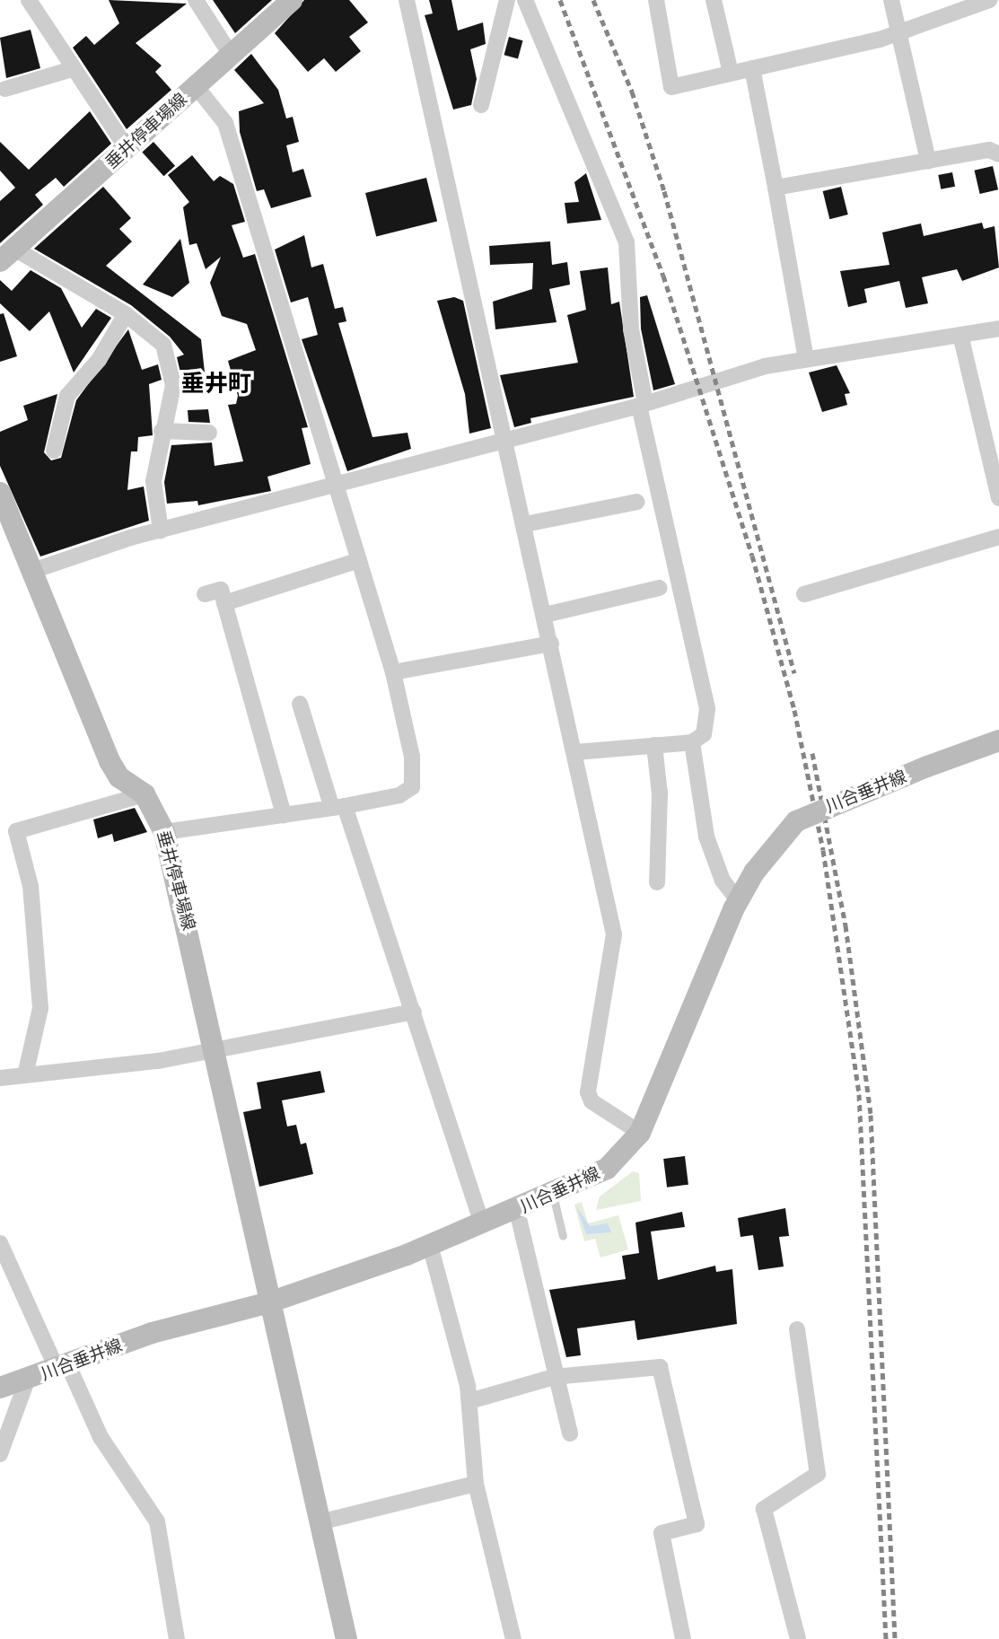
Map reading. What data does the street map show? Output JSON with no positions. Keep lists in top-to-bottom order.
{
  "streets": {
    "main road": ["垂井停車場線", "川合垂井線"]
  },
  "crossings": [
    ["垂井停車場線", "川合垂井線"]
  ],
  "districts": ["垂井町"]
}
